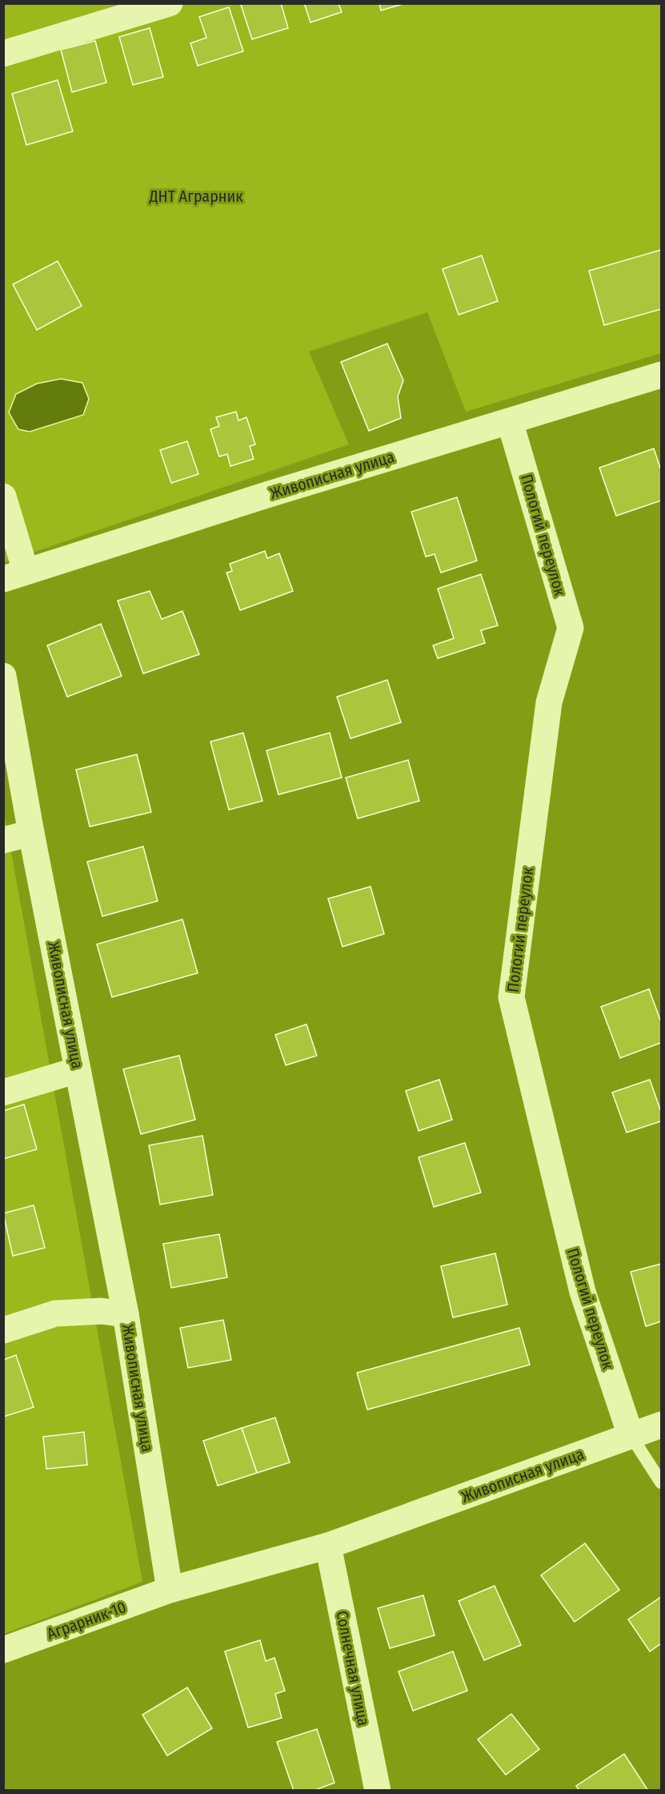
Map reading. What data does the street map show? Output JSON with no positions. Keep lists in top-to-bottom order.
{
  "streets": {
    "street": [
      "Живописная улица",
      "Пологий переулок",
      "Аграрник-10",
      "Солнечная улица"
    ]
  },
  "crossings": [
    ["Живописная улица", "Пологий переулок"],
    ["Живописная улица", "Аграрник-10"],
    ["Живописная улица", "Солнечная улица"]
  ],
  "parks": ["ДНТ Аграрник"]
}
